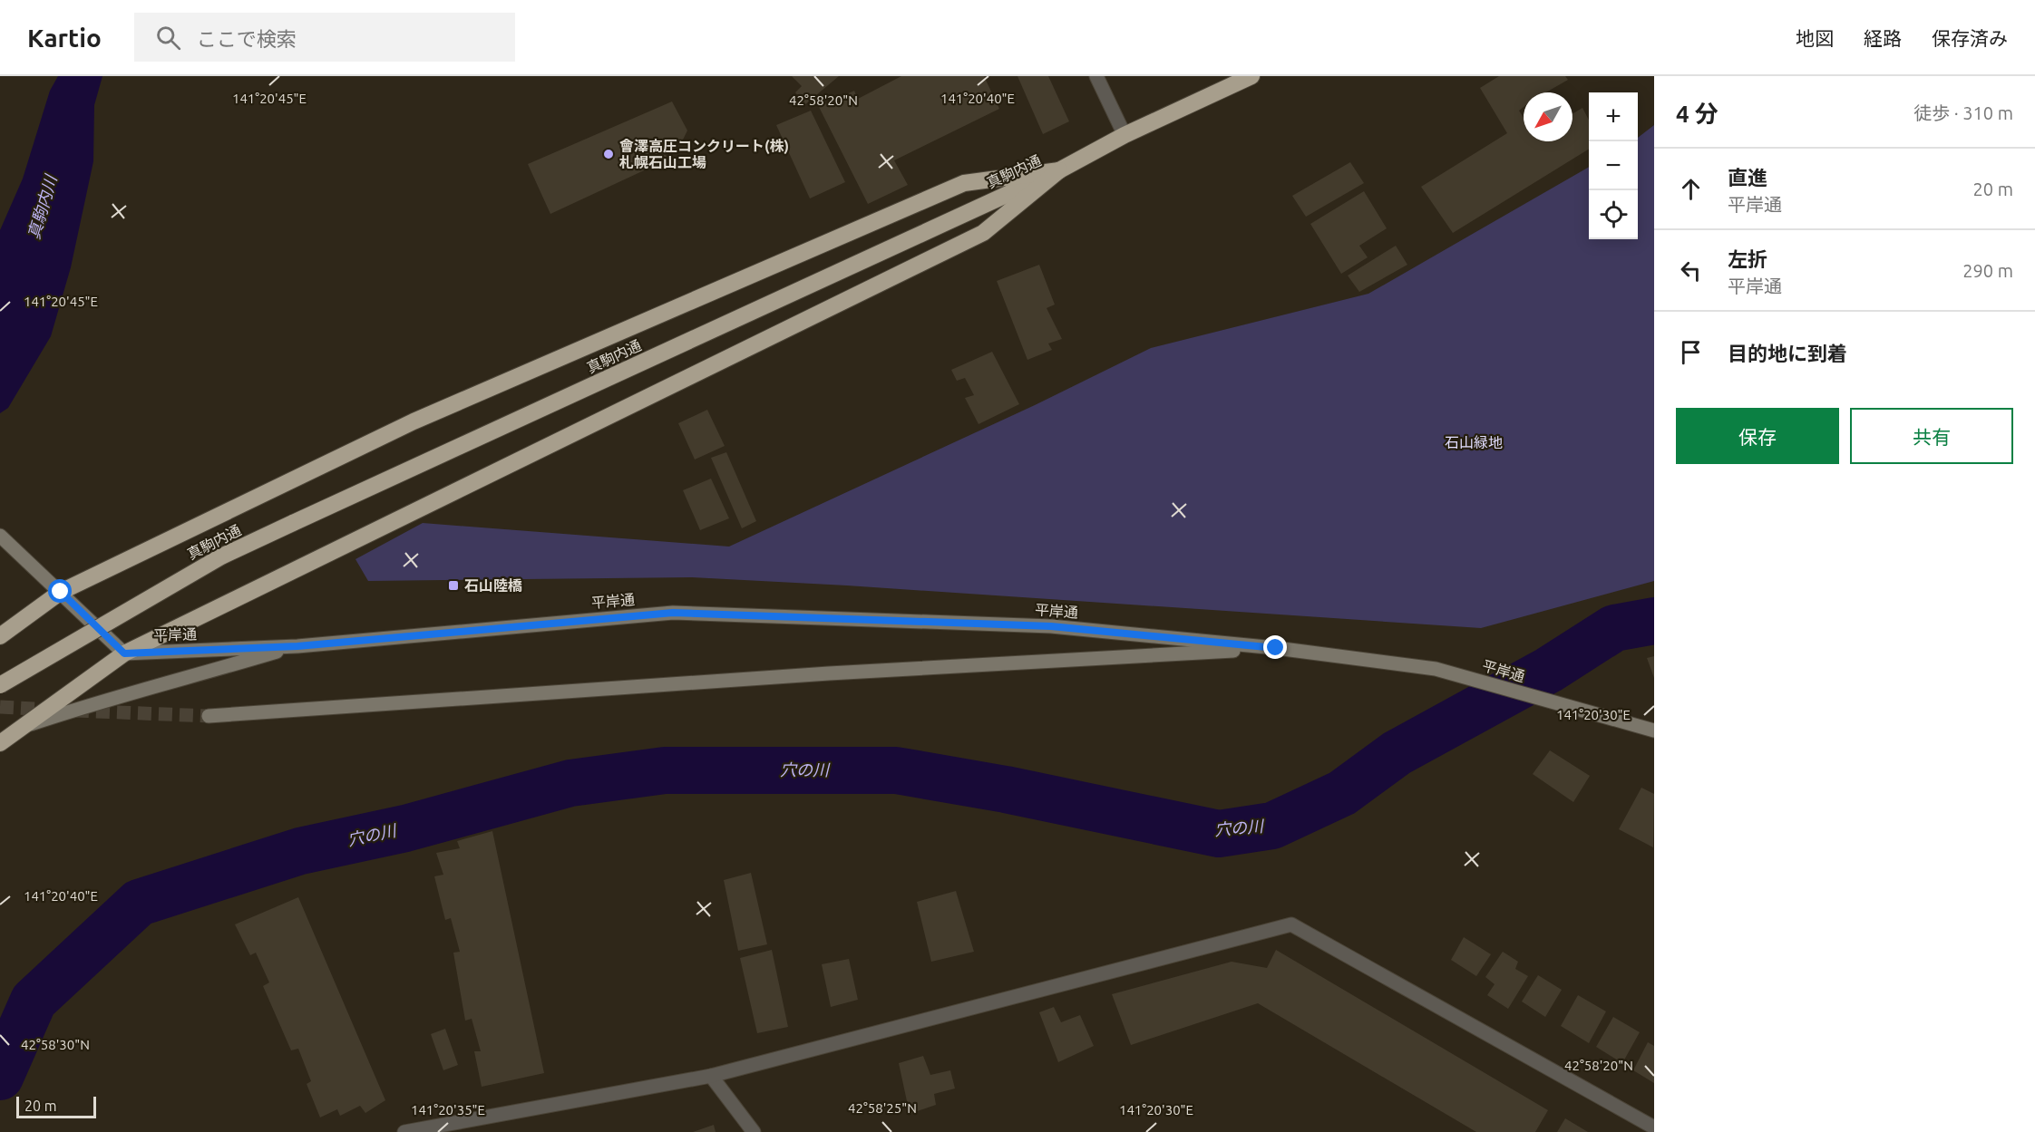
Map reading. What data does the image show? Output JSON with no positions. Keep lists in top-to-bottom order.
{
  "streets": {
    "highway": ["真駒内通"],
    "street": ["平岸通"]
  },
  "water": ["真駒内川", "穴の川"],
  "parks": ["石山緑地"],
  "places": {
    "other": ["會澤高圧コンクリート(株) 札幌石山工場"],
    "transit": ["石山陸橋"]
  },
  "scale_bar": "20 m",
  "north": "bottom left",
  "page": {
    "header": "Kartio",
    "search": "ここで検索",
    "nav": ["地図", "経路", "保存済み"],
    "heading": ["4 分", "徒歩 · 310 m"],
    "map_buttons": ["+", "−"],
    "list": [
      ["直進", "平岸通", "20 m"],
      ["左折", "平岸通", "290 m"],
      "目的地に到着"
    ],
    "buttons": ["保存", "共有"],
    "scale": "20 m"
  },
  "coordinates": [
    "141°20'45\"E",
    "141°20'40\"E",
    "42°58'20\"N",
    "141°20'30\"E",
    "42°58'30\"N",
    "42°58'25\"N",
    "141°20'35\"E"
  ]
}
